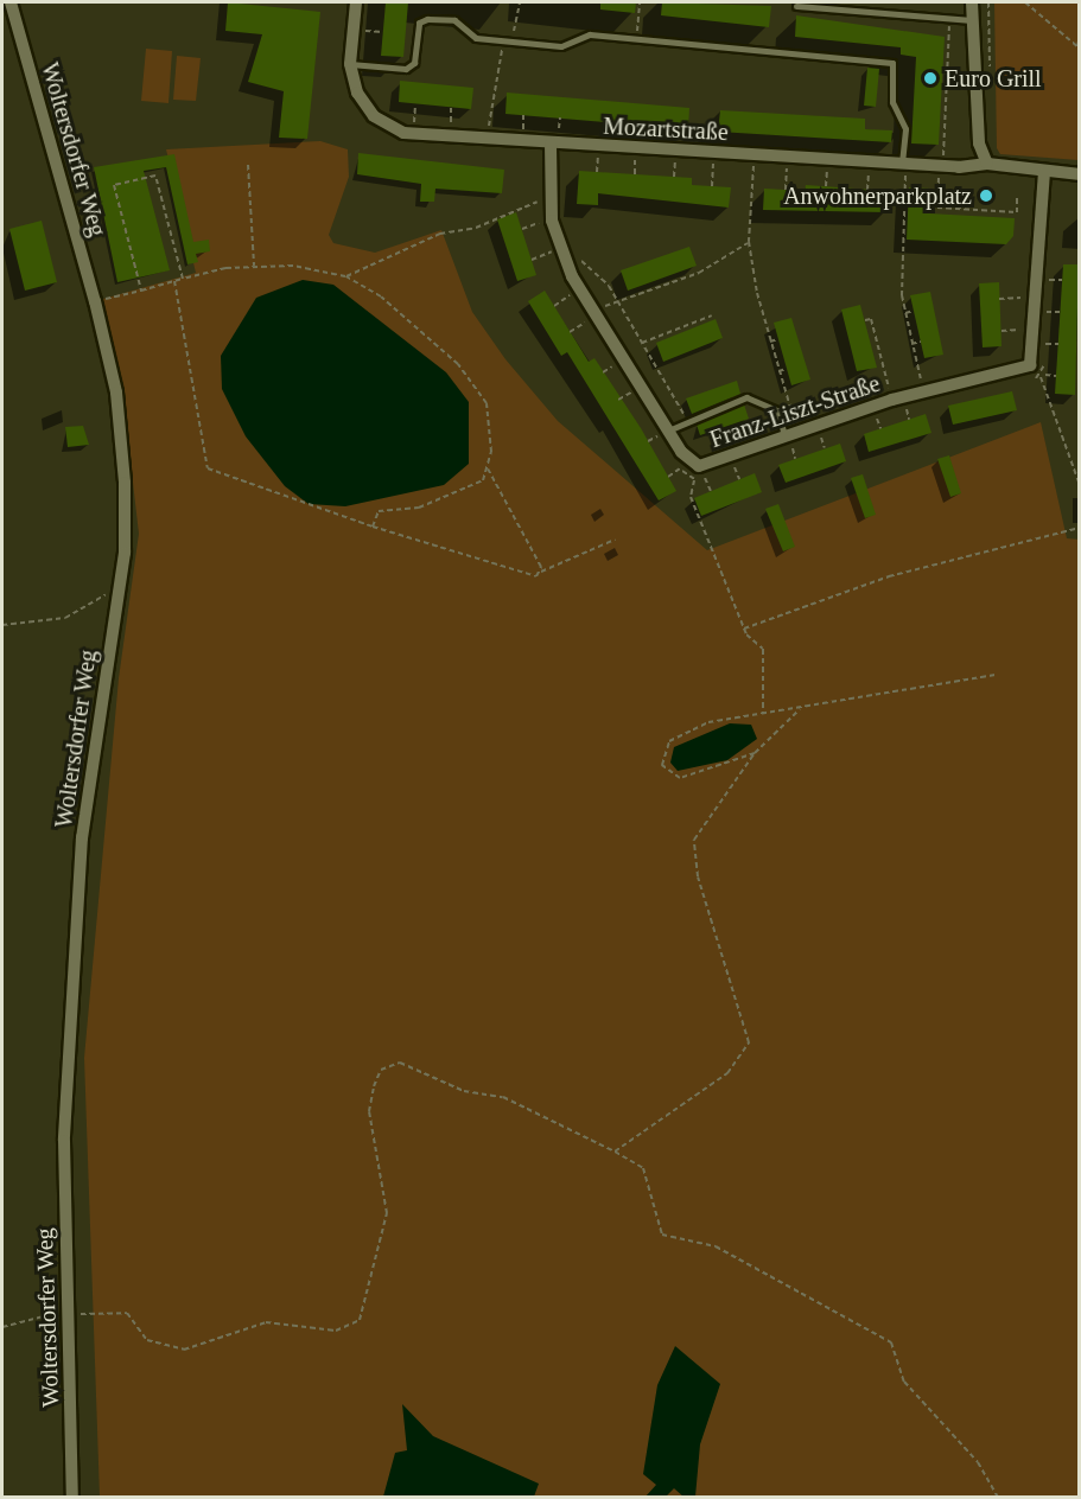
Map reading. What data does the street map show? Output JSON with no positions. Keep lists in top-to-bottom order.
{
  "streets": {
    "street": ["Mozartstraße", "Woltersdorfer Weg", "Franz-Liszt-Straße"]
  },
  "crossings": [
    ["Mozartstraße", "Franz-Liszt-Straße"]
  ],
  "places": ["Euro Grill", "Anwohnerparkplatz"]
}
